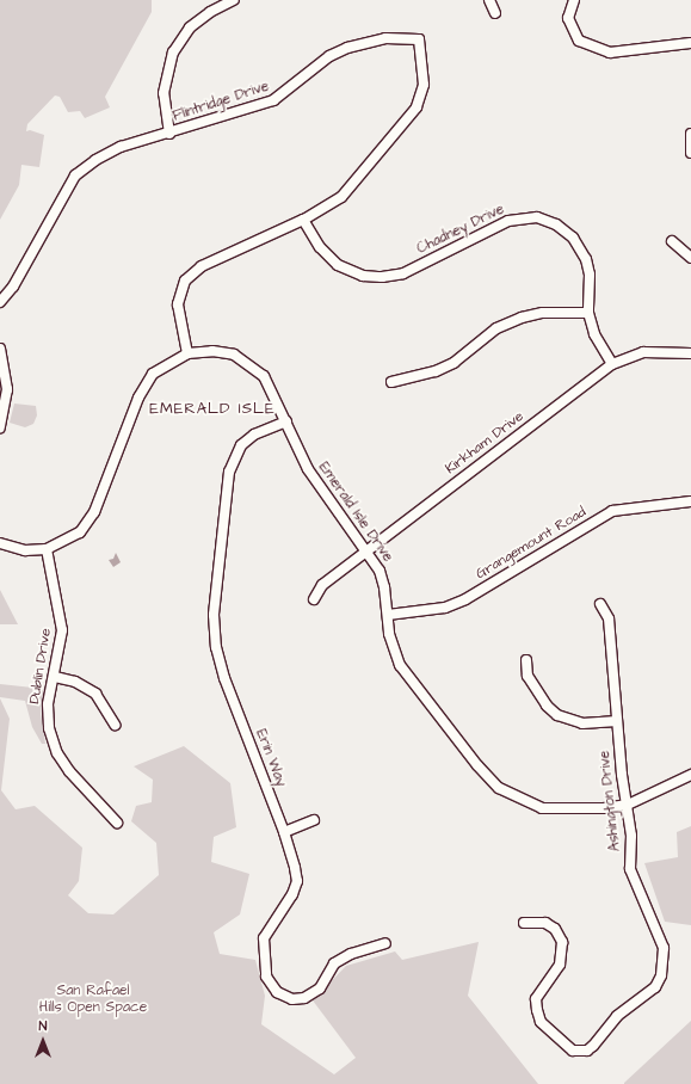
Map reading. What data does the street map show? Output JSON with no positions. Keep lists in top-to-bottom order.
{
  "streets": {
    "street": [
      "Flintridge Drive",
      "Chadney Drive",
      "Kirkham Drive",
      "Emerald Isle Drive",
      "Grangemount Road",
      "Dublin Drive",
      "Erin Way",
      "Ashington Drive"
    ]
  },
  "crossings": [
    ["Flintridge Drive", "Chadney Drive"],
    ["Flintridge Drive", "Emerald Isle Drive"],
    ["Chadney Drive", "Kirkham Drive"],
    ["Kirkham Drive", "Emerald Isle Drive"],
    ["Emerald Isle Drive", "Grangemount Road"],
    ["Emerald Isle Drive", "Dublin Drive"],
    ["Emerald Isle Drive", "Erin Way"],
    ["Emerald Isle Drive", "Ashington Drive"]
  ],
  "districts": ["EMERALD ISLE"],
  "parks": ["San Rafael Hills Open Space"],
  "north": "top"
}
